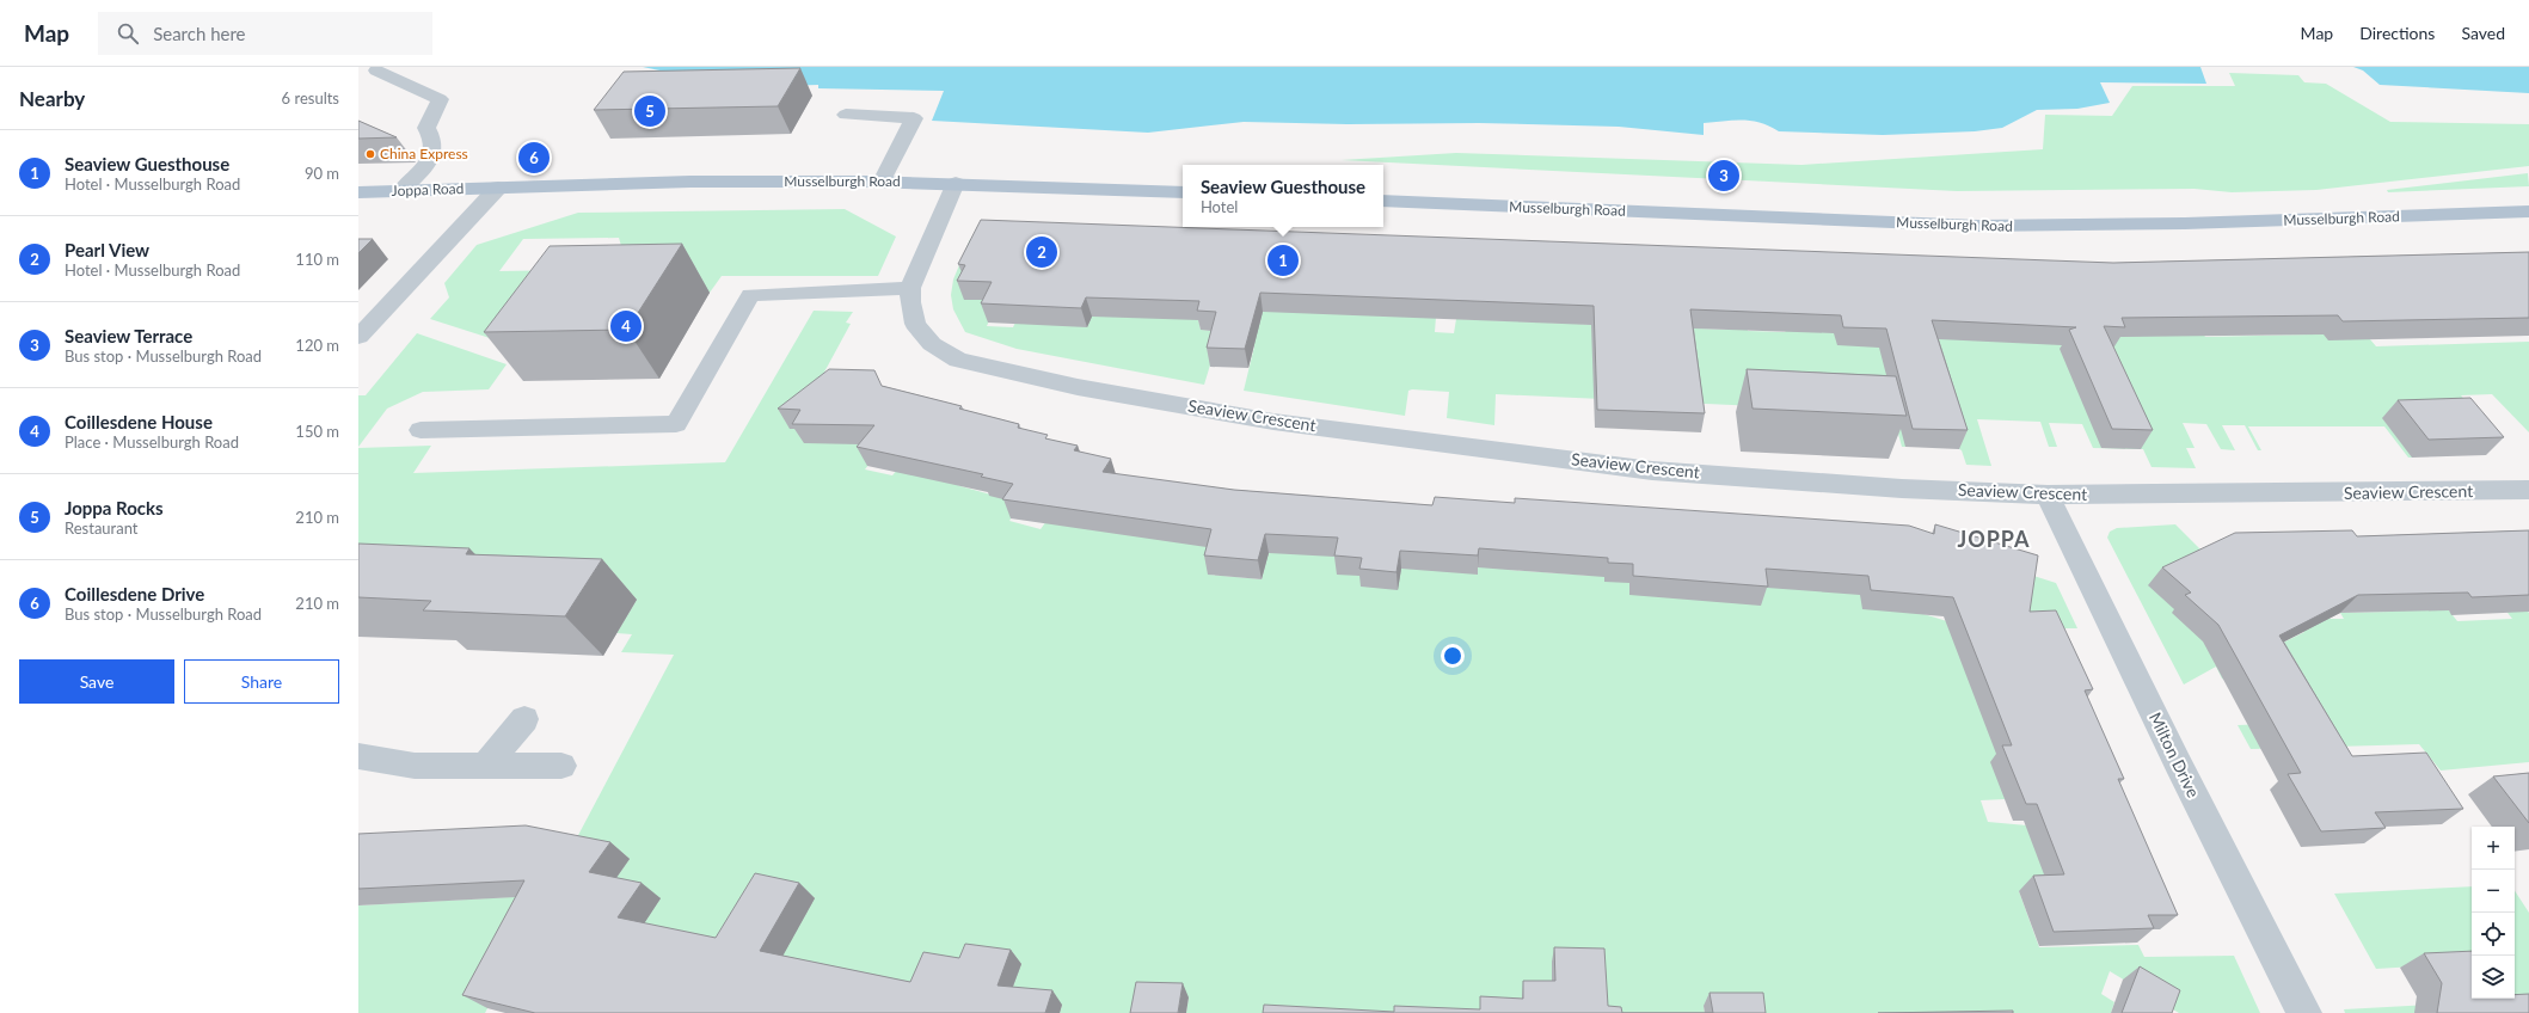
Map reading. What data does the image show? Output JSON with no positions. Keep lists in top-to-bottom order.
{
  "streets": {
    "main road": ["Musselburgh Road", "Joppa Road"],
    "street": ["Seaview Crescent", "Milton Drive"]
  },
  "crossings": [
    ["Musselburgh Road", "Joppa Road"],
    ["Musselburgh Road", "Seaview Crescent"],
    ["Seaview Crescent", "Milton Drive"]
  ],
  "districts": ["JOPPA"],
  "places": ["China Express"],
  "page": {
    "header": "Map",
    "search": "Search here",
    "nav": ["Map", "Directions", "Saved"],
    "heading": ["Nearby", "6 results"],
    "pins": [
      "5",
      "6",
      "3",
      "2",
      "1",
      "4"
    ],
    "list": [
      {
        "mark": "1",
        "name": "Seaview Guesthouse",
        "note": "Hotel · Musselburgh Road",
        "value": "90 m"
      },
      {
        "mark": "2",
        "name": "Pearl View",
        "note": "Hotel · Musselburgh Road",
        "value": "110 m"
      },
      {
        "mark": "3",
        "name": "Seaview Terrace",
        "note": "Bus stop · Musselburgh Road",
        "value": "120 m"
      },
      {
        "mark": "4",
        "name": "Coillesdene House",
        "note": "Place · Musselburgh Road",
        "value": "150 m"
      },
      {
        "mark": "5",
        "name": "Joppa Rocks",
        "note": "Restaurant",
        "value": "210 m"
      },
      {
        "mark": "6",
        "name": "Coillesdene Drive",
        "note": "Bus stop · Musselburgh Road",
        "value": "210 m"
      }
    ],
    "popup": ["Seaview Guesthouse", "Hotel"],
    "buttons": ["Save", "Share"],
    "map_buttons": ["+", "−"]
  }
}
